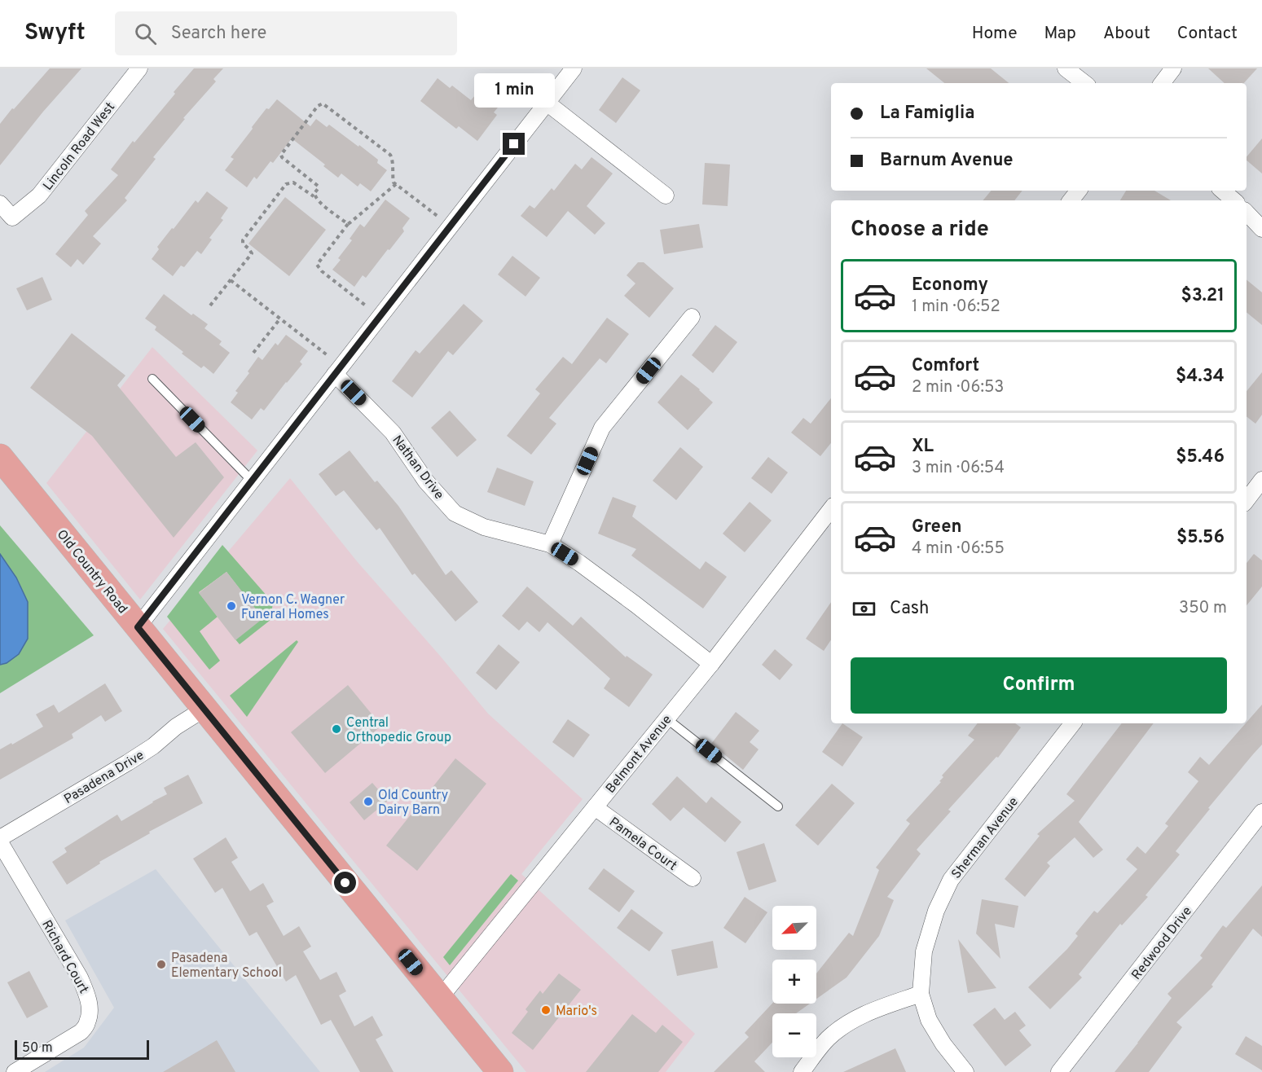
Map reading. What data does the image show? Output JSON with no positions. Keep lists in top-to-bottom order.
{
  "streets": {
    "main road": ["Old Country Road"],
    "street": [
      "Lincoln Road West",
      "Nathan Drive",
      "Belmont Avenue",
      "Pasadena Drive",
      "Sherman Avenue",
      "Pamela Court",
      "Redwood Drive",
      "Richard Court"
    ]
  },
  "crossings": [
    ["Nathan Drive", "Belmont Avenue"],
    ["Old Country Road", "Belmont Avenue"],
    ["Old Country Road", "Pasadena Drive"],
    ["Belmont Avenue", "Pamela Court"]
  ],
  "places": [
    "Vernon C. Wagner Funeral Homes",
    "Central Orthopedic Group",
    "Old Country Dairy Barn",
    "Pasadena Elementary School",
    "Mario's"
  ],
  "scale_bar": "50 m",
  "north": "bottom left",
  "page": {
    "header": "Swyft",
    "search": "Search here",
    "nav": [
      "Home",
      "Map",
      "About",
      "Contact"
    ],
    "bubble": "1 min",
    "banner": ["La Famiglia", "Barnum Avenue"],
    "heading": "Choose a ride",
    "list": [
      {
        "name": "Economy",
        "note": "1 min · 06:52",
        "value": "$3.21"
      },
      {
        "name": "Comfort",
        "note": "2 min · 06:53",
        "value": "$4.34"
      },
      {
        "name": "XL",
        "note": "3 min · 06:54",
        "value": "$5.46"
      },
      {
        "name": "Green",
        "note": "4 min · 06:55",
        "value": "$5.56"
      }
    ],
    "pay": ["Cash", "350 m"],
    "buttons": "Confirm",
    "map_buttons": ["+", "−"],
    "scale": "50 m"
  }
}
